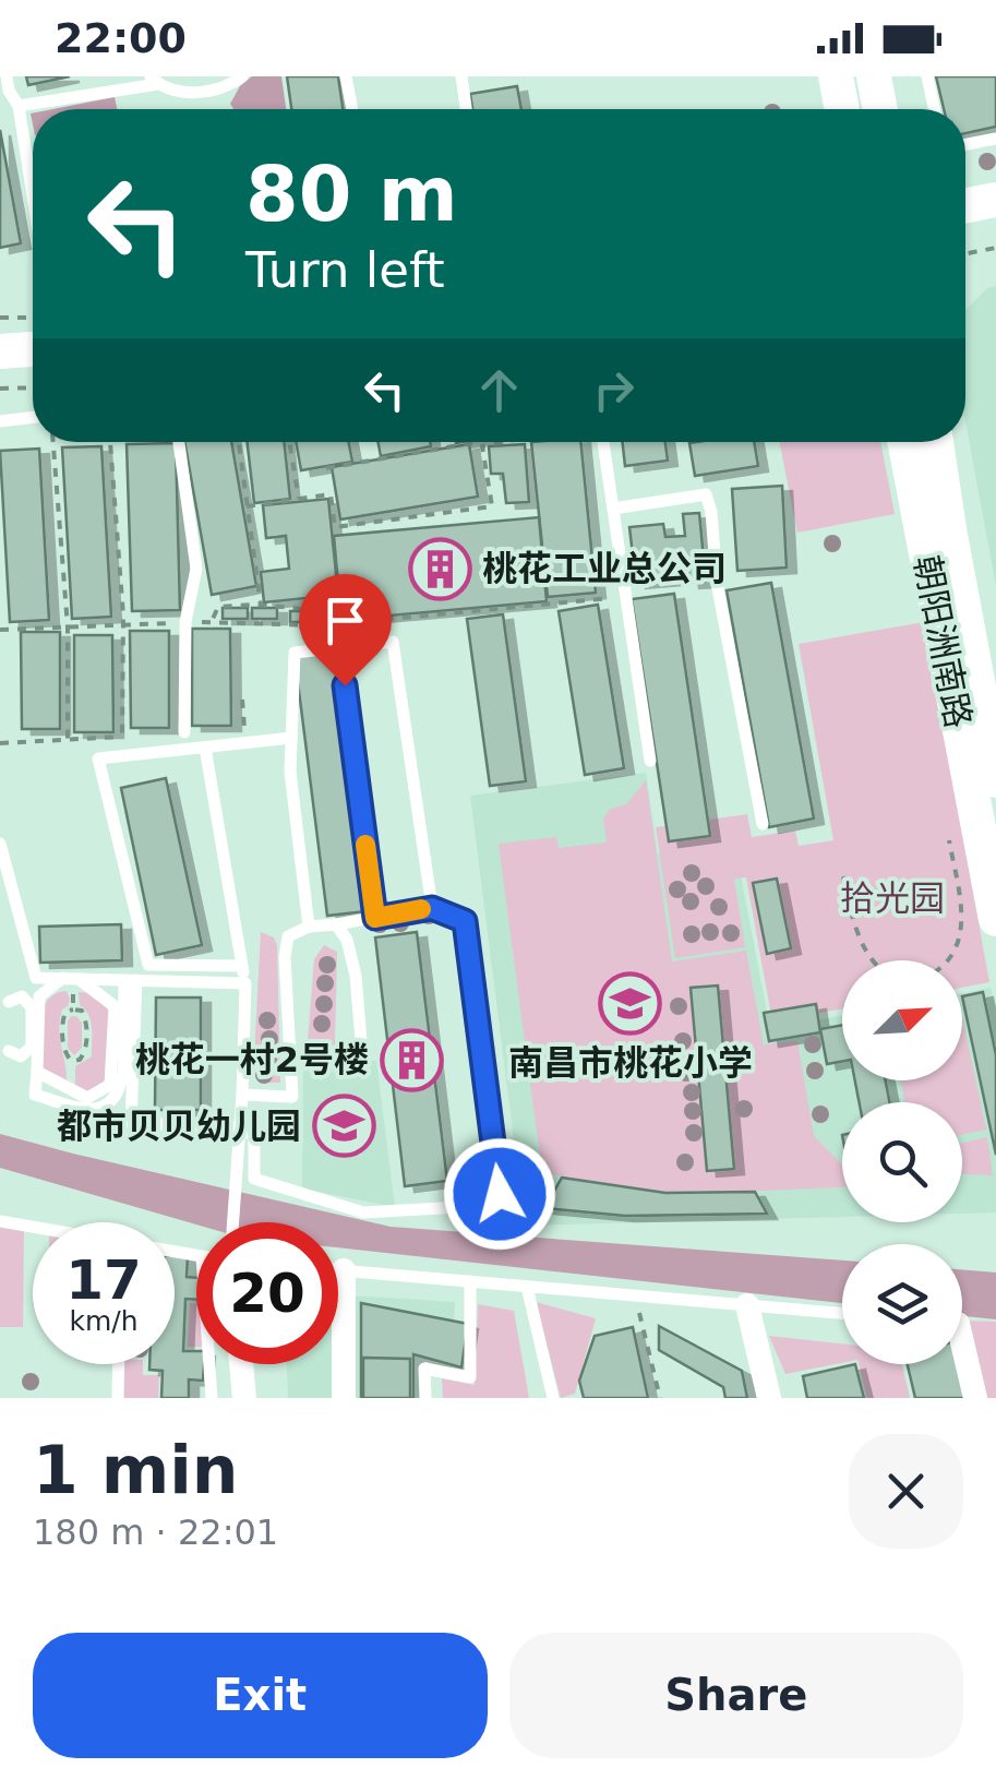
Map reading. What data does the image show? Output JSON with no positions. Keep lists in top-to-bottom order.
{
  "streets": {
    "main road": ["朝阳洲南路"]
  },
  "parks": ["拾光园"],
  "places": {
    "building": ["桃花工业总公司", "桃花一村2号楼"],
    "school or university": ["南昌市桃花小学", "都市贝贝幼儿园"]
  },
  "north": "top right",
  "page": {
    "status": "22:00",
    "turn": ["80 m", "Turn left"],
    "speed": "17 km/h",
    "limit": "20",
    "heading": ["1 min", "180 m · 22:01"],
    "buttons": ["Exit", "Share"]
  }
}
